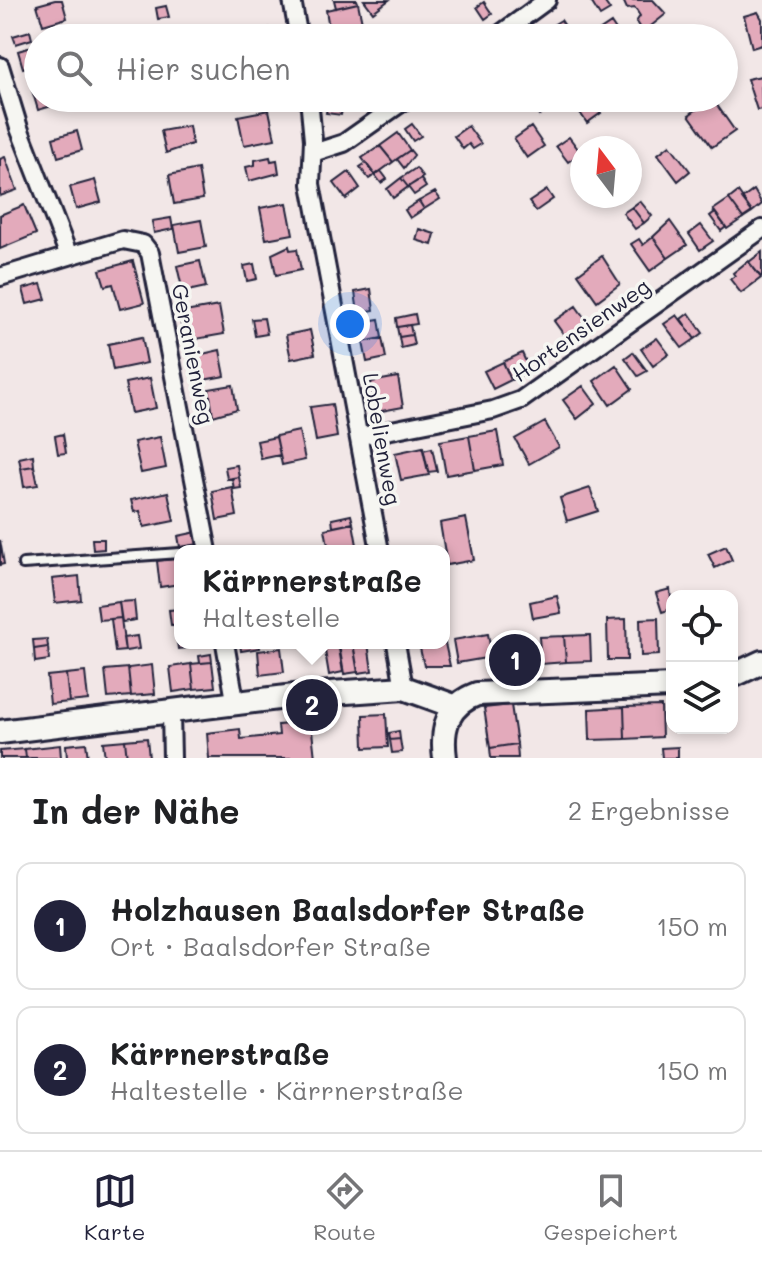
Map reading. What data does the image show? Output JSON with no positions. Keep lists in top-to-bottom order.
{
  "streets": {
    "street": ["Hortensienweg", "Geranienweg", "Lobelienweg"]
  },
  "crossings": [
    ["Hortensienweg", "Lobelienweg"]
  ],
  "north": "top",
  "page": {
    "search": "Hier suchen",
    "popup": ["Kärrnerstraße", "Haltestelle"],
    "pins": ["1", "2"],
    "heading": ["In der Nähe", "2 Ergebnisse"],
    "list": [
      {
        "mark": "1",
        "name": "Holzhausen Baalsdorfer Straße",
        "note": "Ort · Baalsdorfer Straße",
        "value": "150 m"
      },
      {
        "mark": "2",
        "name": "Kärrnerstraße",
        "note": "Haltestelle · Kärrnerstraße",
        "value": "150 m"
      }
    ],
    "nav": ["Karte", "Route", "Gespeichert"]
  }
}
